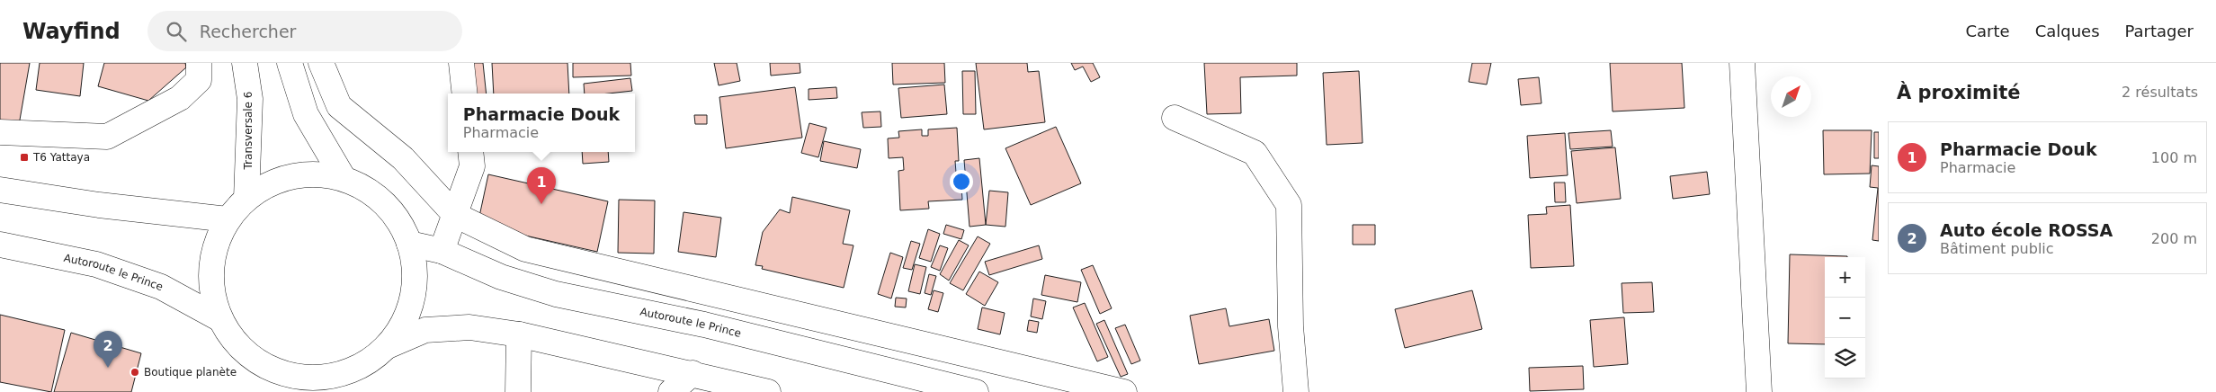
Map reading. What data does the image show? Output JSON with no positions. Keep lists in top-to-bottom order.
{
  "streets": {
    "main road": ["Transversale 6", "Autoroute le Prince"]
  },
  "places": {
    "transit": ["T6 Yattaya"],
    "other": ["Boutique planète"]
  },
  "north": "top right",
  "page": {
    "header": "Wayfind",
    "search": "Rechercher",
    "nav": ["Carte", "Calques", "Partager"],
    "heading": ["À proximité", "2 résultats"],
    "popup": ["Pharmacie Douk", "Pharmacie"],
    "list": [
      {
        "mark": "1",
        "name": "Pharmacie Douk",
        "note": "Pharmacie",
        "value": "100 m"
      },
      {
        "mark": "2",
        "name": "Auto école ROSSA",
        "note": "Bâtiment public",
        "value": "200 m"
      }
    ],
    "pins": ["1", "2"],
    "map_buttons": ["+", "−"]
  }
}
